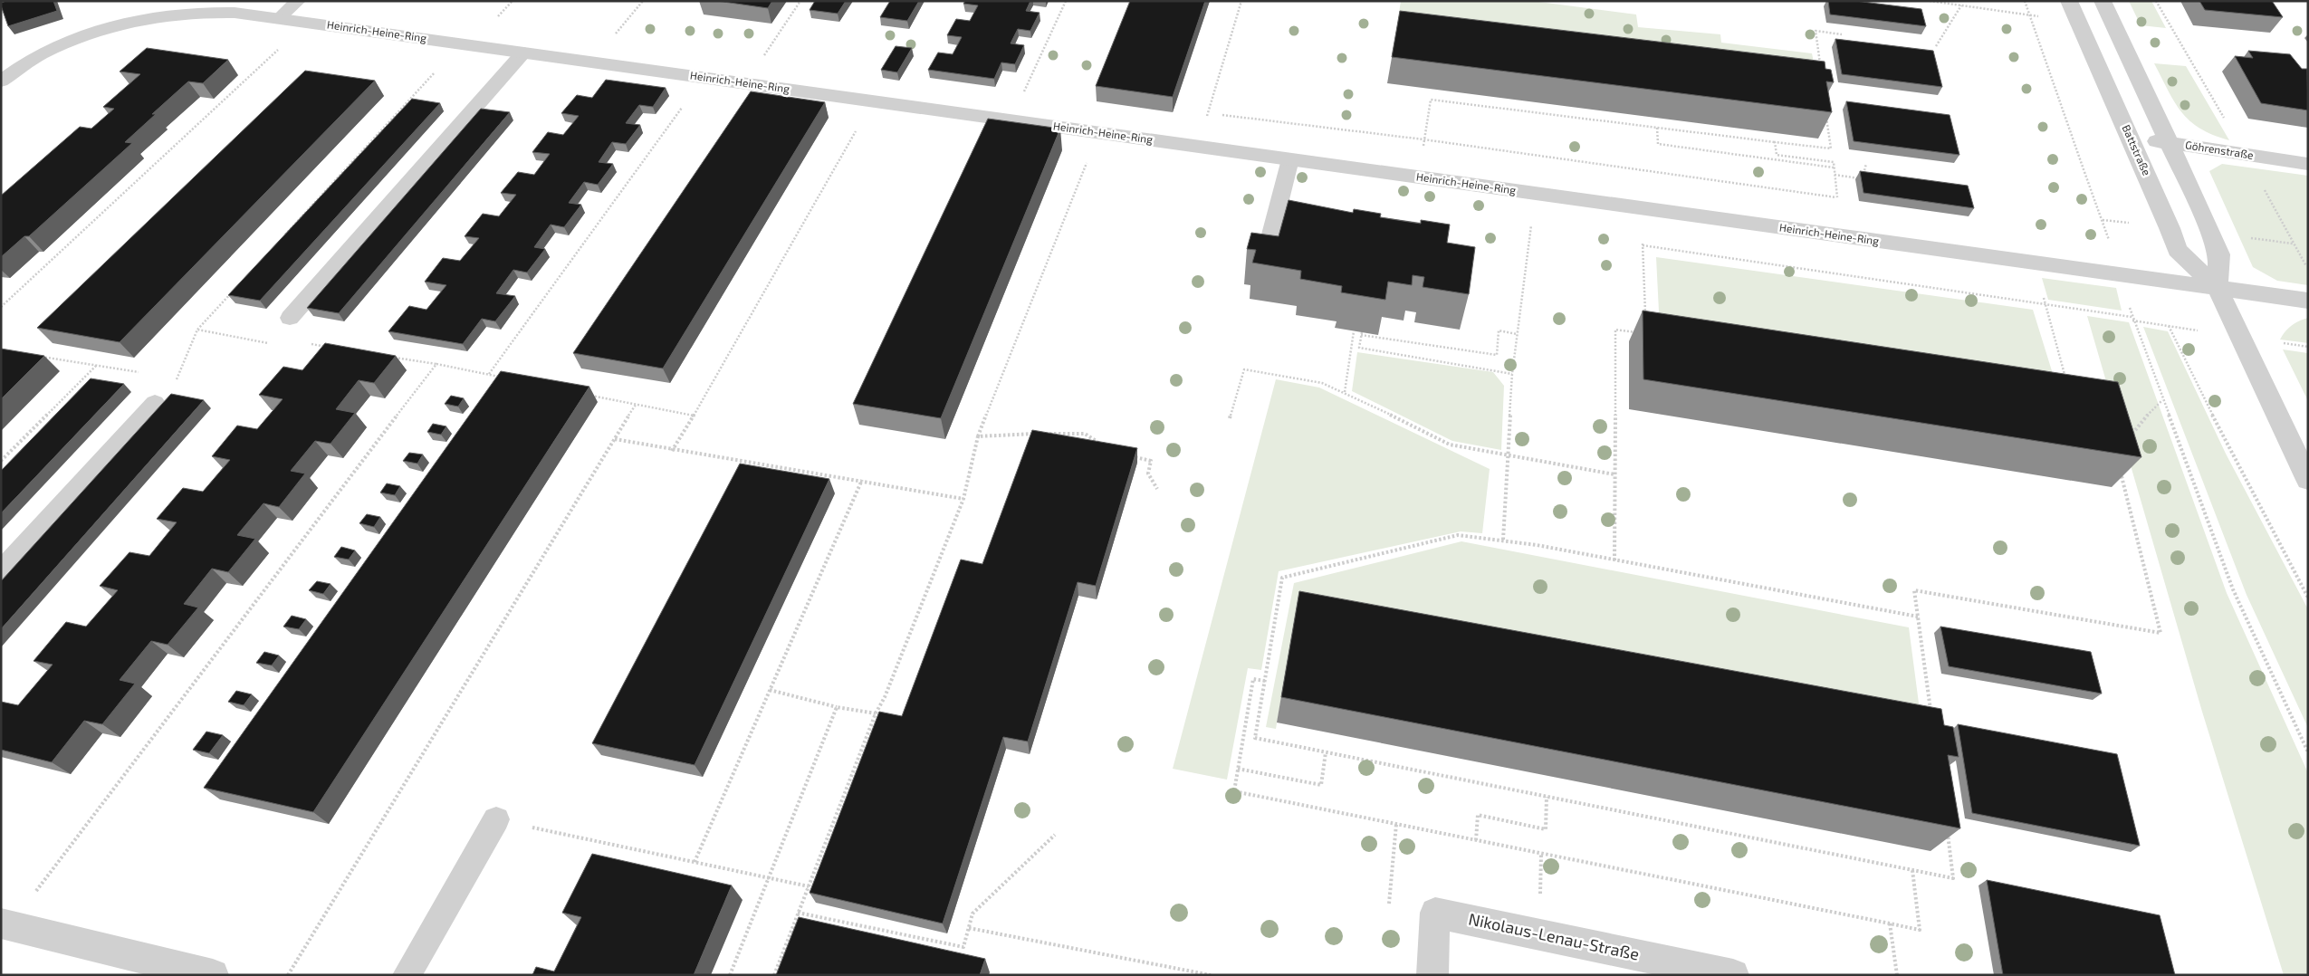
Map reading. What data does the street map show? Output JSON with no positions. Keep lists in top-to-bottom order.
{
  "streets": {
    "street": [
      "Heinrich-Heine-Ring",
      "Battstraße",
      "Göhrenstraße",
      "Nikolaus-Lenau-Straße"
    ]
  },
  "crossings": [
    ["Heinrich-Heine-Ring", "Battstraße"],
    ["Battstraße", "Göhrenstraße"]
  ]
}
